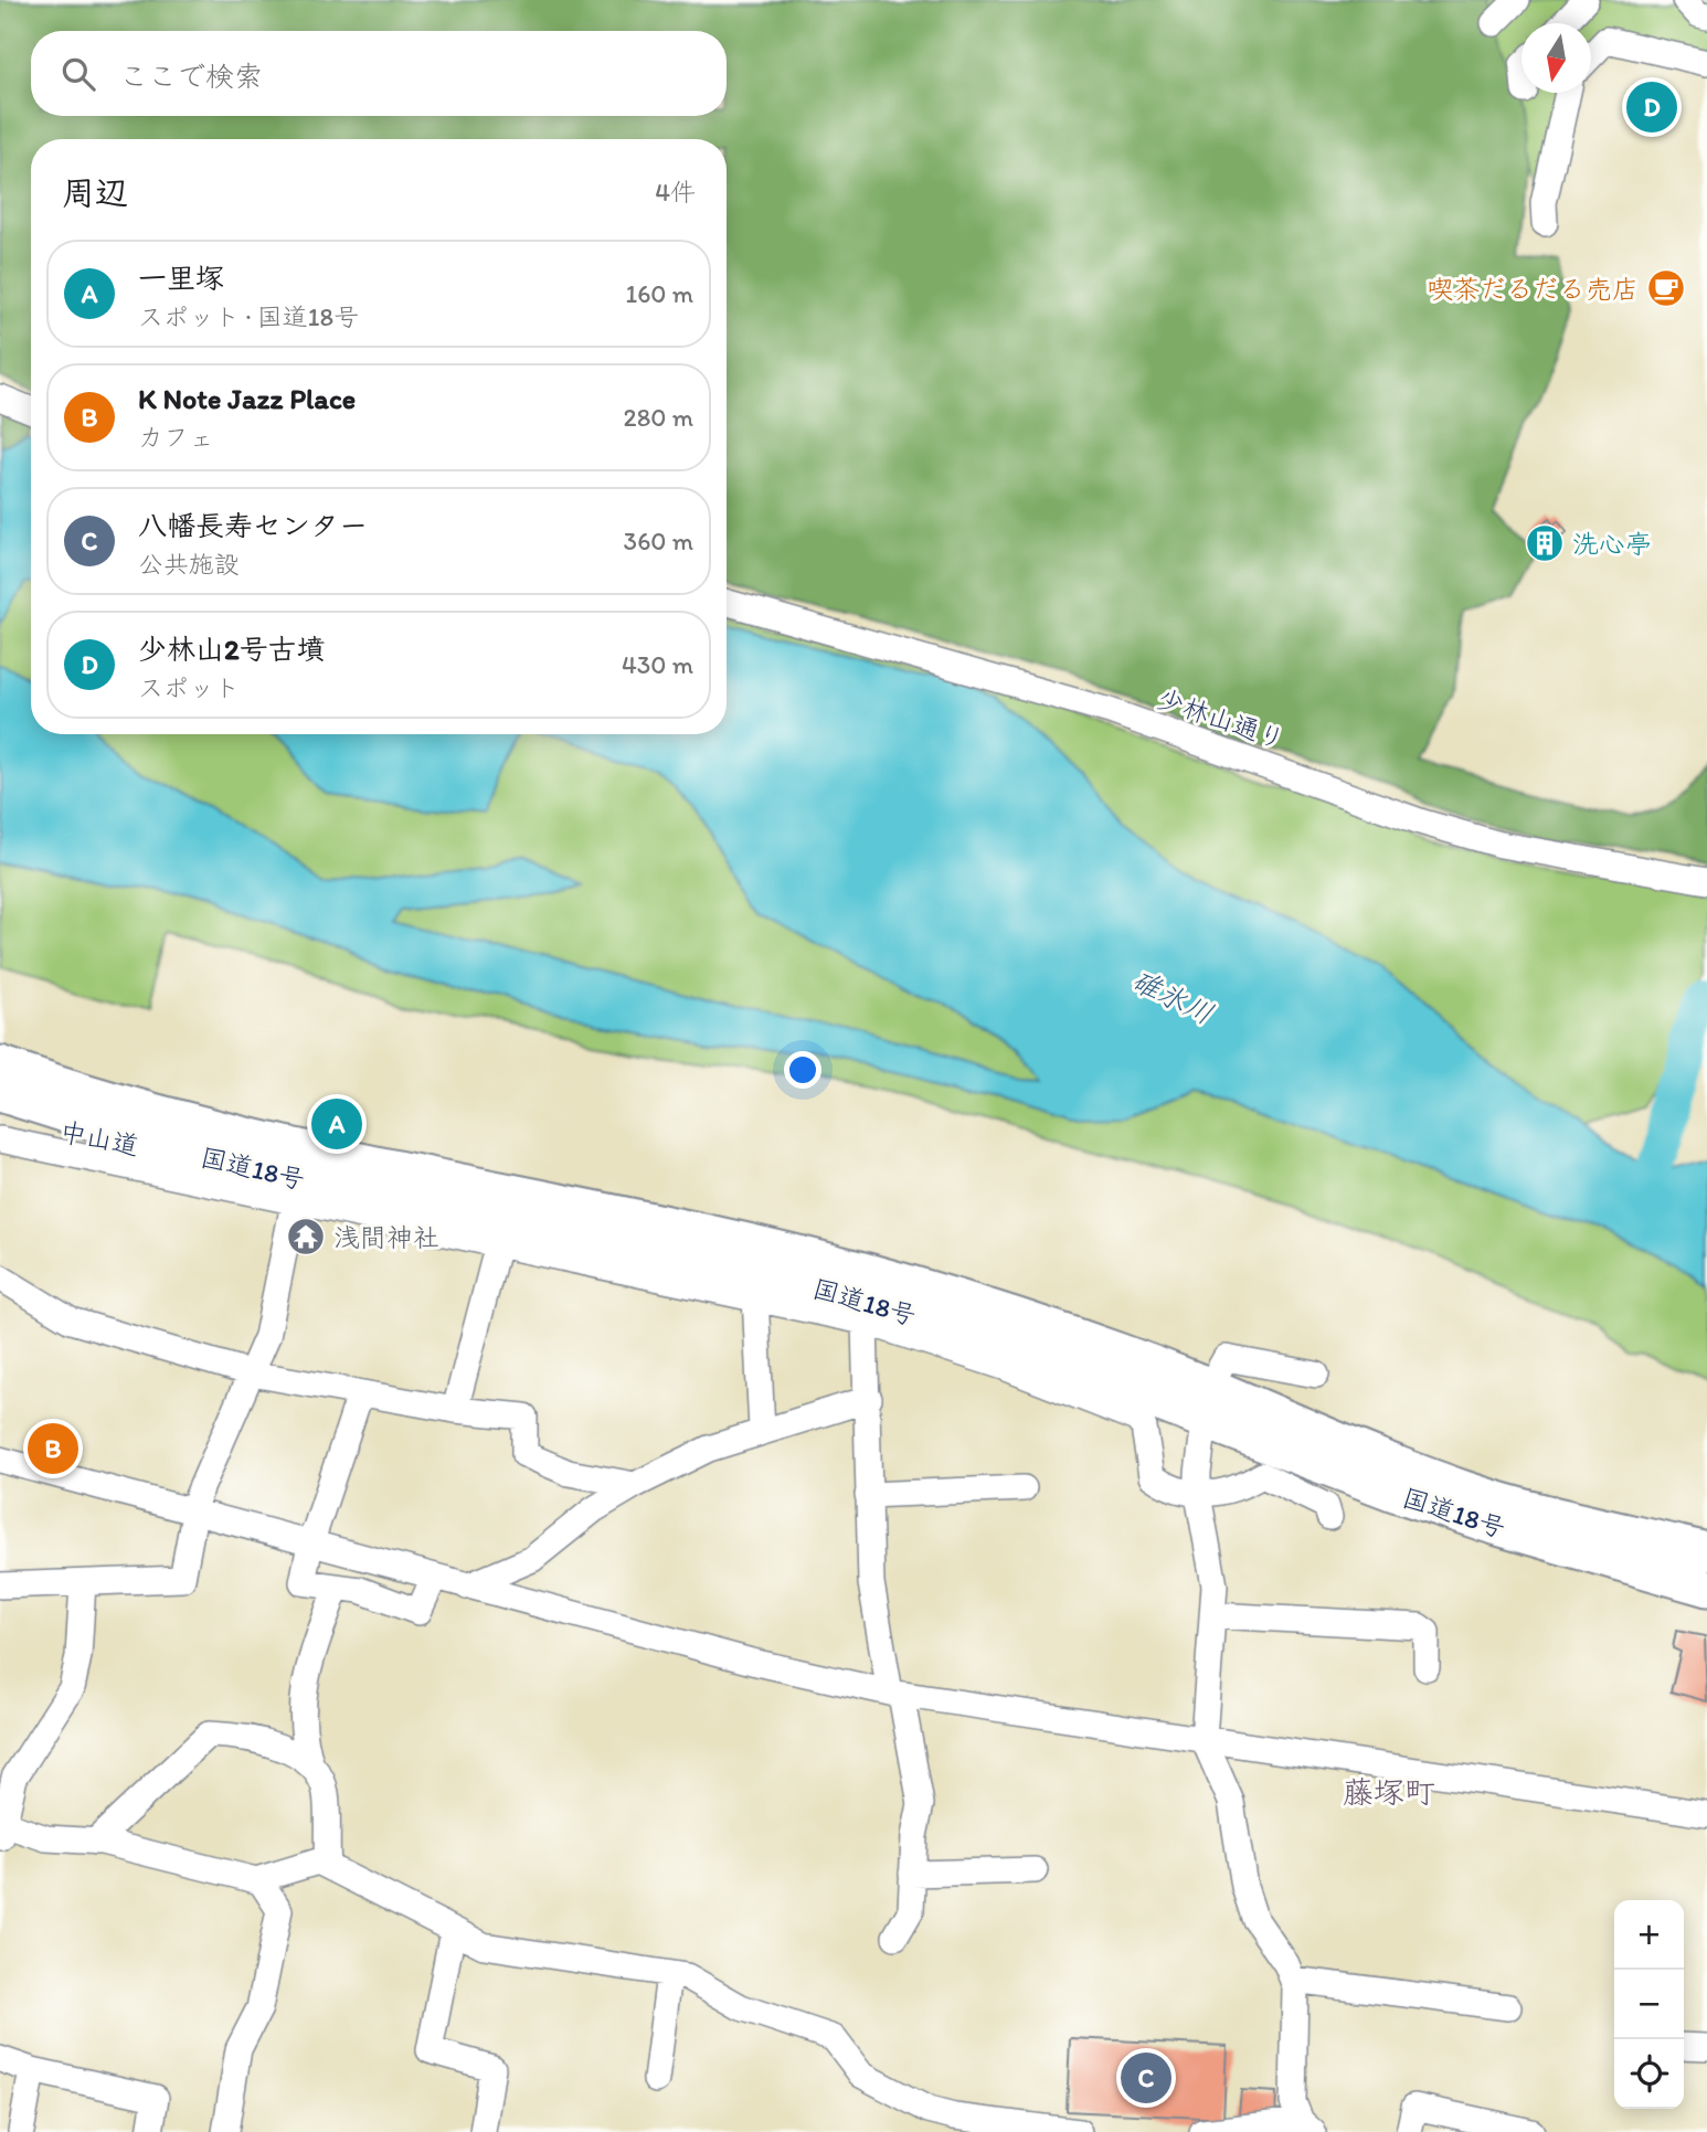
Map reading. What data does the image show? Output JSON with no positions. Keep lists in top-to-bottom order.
{
  "streets": {
    "highway": ["中山道", "国道18号"],
    "street": ["少林山通り"]
  },
  "crossings": [
    ["中山道", "国道18号"]
  ],
  "districts": ["藤塚町"],
  "water": ["碓氷川"],
  "places": {
    "cafe": ["喫茶だるだる売店"],
    "building": ["洗心亭"],
    "temple": ["浅間神社"]
  },
  "north": "bottom",
  "page": {
    "search": "ここで検索",
    "pins": [
      "D",
      "A",
      "B",
      "C"
    ],
    "heading": ["周辺", "4件"],
    "list": [
      {
        "mark": "A",
        "name": "一里塚",
        "note": "スポット · 国道18号",
        "value": "160 m"
      },
      {
        "mark": "B",
        "name": "K Note Jazz Place",
        "note": "カフェ",
        "value": "280 m"
      },
      {
        "mark": "C",
        "name": "八幡長寿センター",
        "note": "公共施設",
        "value": "360 m"
      },
      {
        "mark": "D",
        "name": "少林山2号古墳",
        "note": "スポット",
        "value": "430 m"
      }
    ],
    "map_buttons": ["+", "−"]
  }
}
